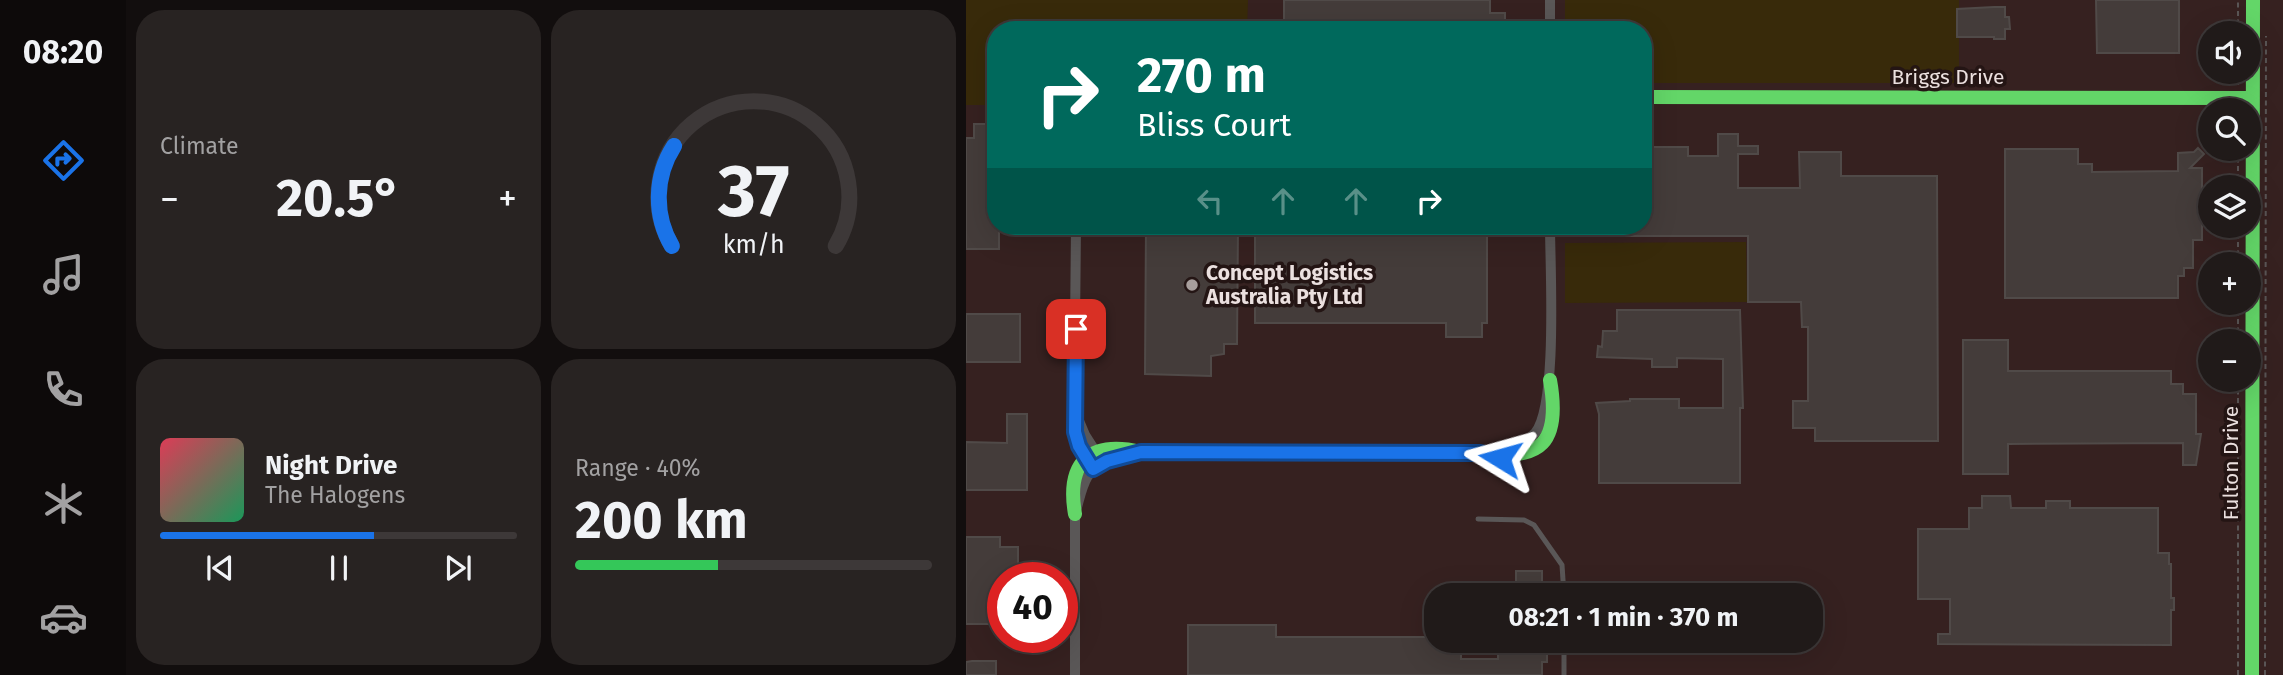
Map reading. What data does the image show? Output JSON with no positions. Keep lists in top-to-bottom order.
{
  "streets": {
    "street": ["Briggs Drive", "Fulton Drive"]
  },
  "crossings": [
    ["Briggs Drive", "Fulton Drive"]
  ],
  "places": ["Concept Logistics Australia Pty Ltd"],
  "page": {
    "tabs": "08:20",
    "tile": [
      "Climate",
      ["Range · 40%", "200 km"]
    ],
    "map_buttons": ["+", "−"],
    "turn": ["270 m", "Bliss Court"],
    "heat": ["−", "20.5°", "+"],
    "song": ["Night Drive", "The Halogens"],
    "limit": "40",
    "trip": "08:21 · 1 min · 370 m",
    "gauge": ["37", "km/h"]
  }
}
